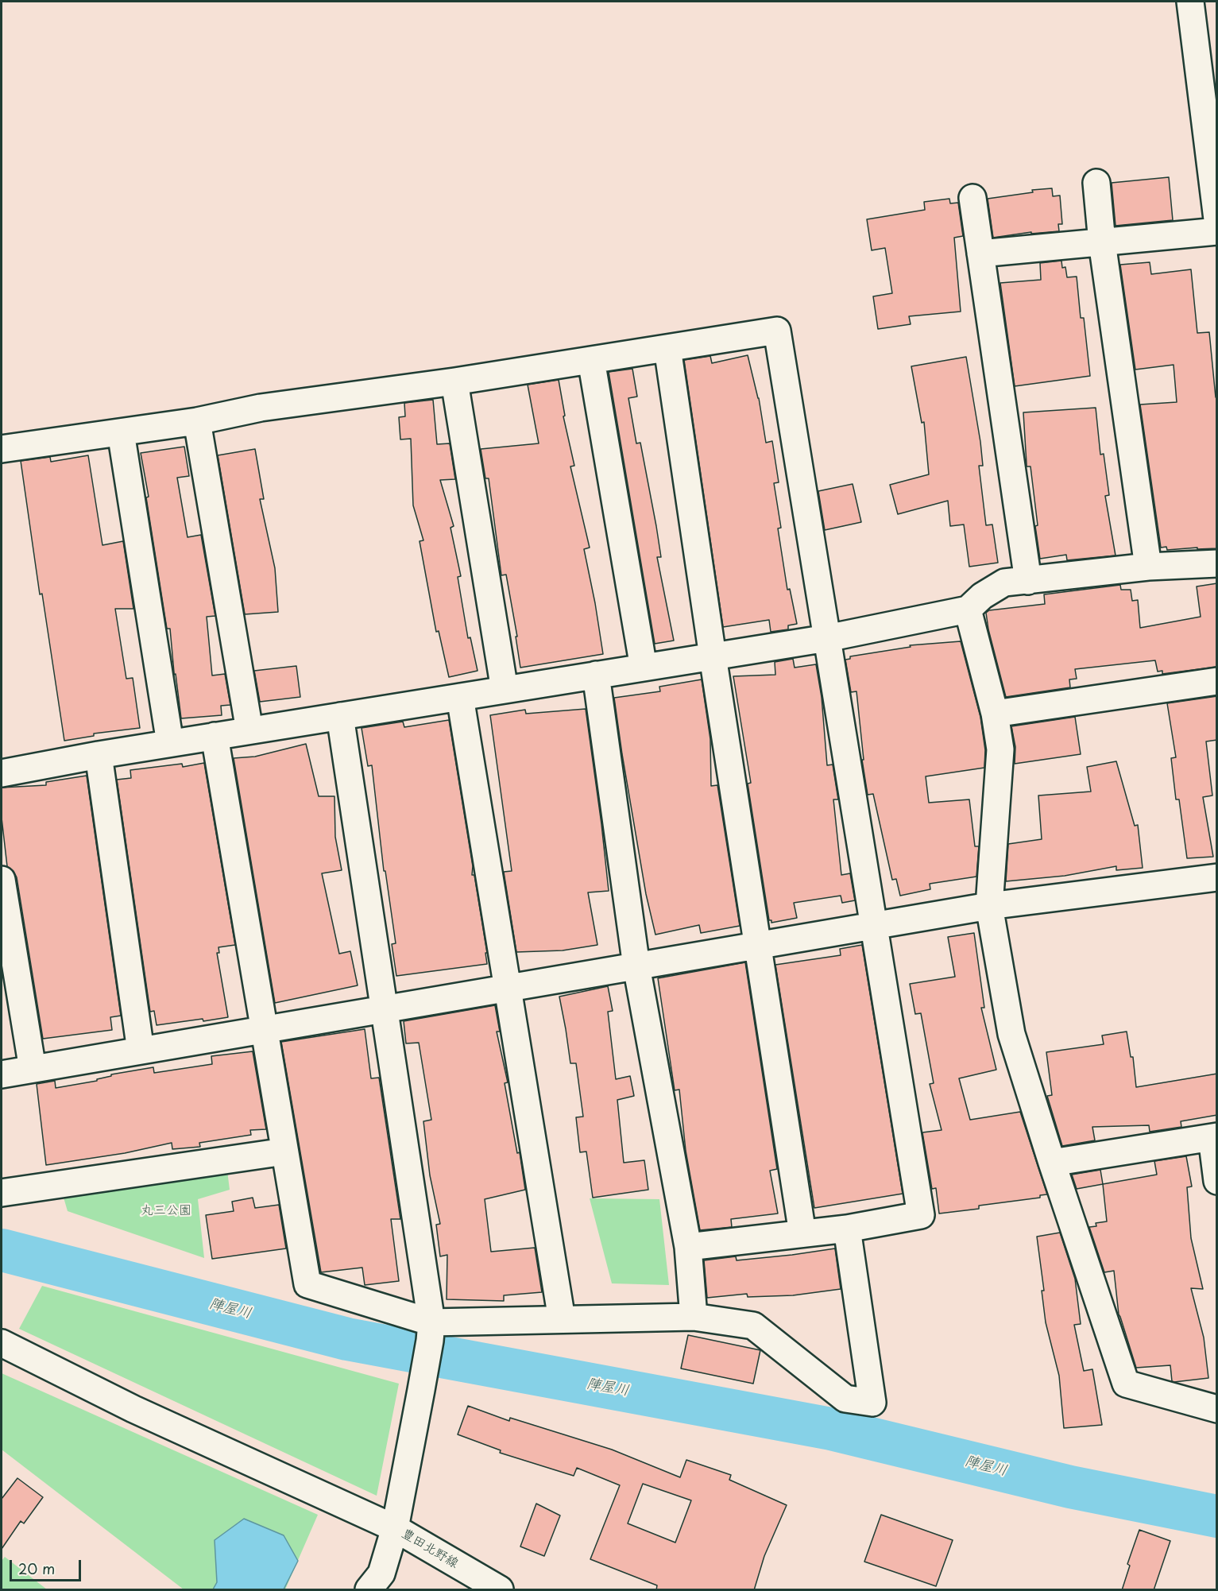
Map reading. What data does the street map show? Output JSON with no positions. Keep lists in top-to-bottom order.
{
  "streets": {
    "street": ["豊田北野線"]
  },
  "water": ["陣屋川"],
  "parks": ["丸三公園"],
  "scale_bar": "20 m"
}
